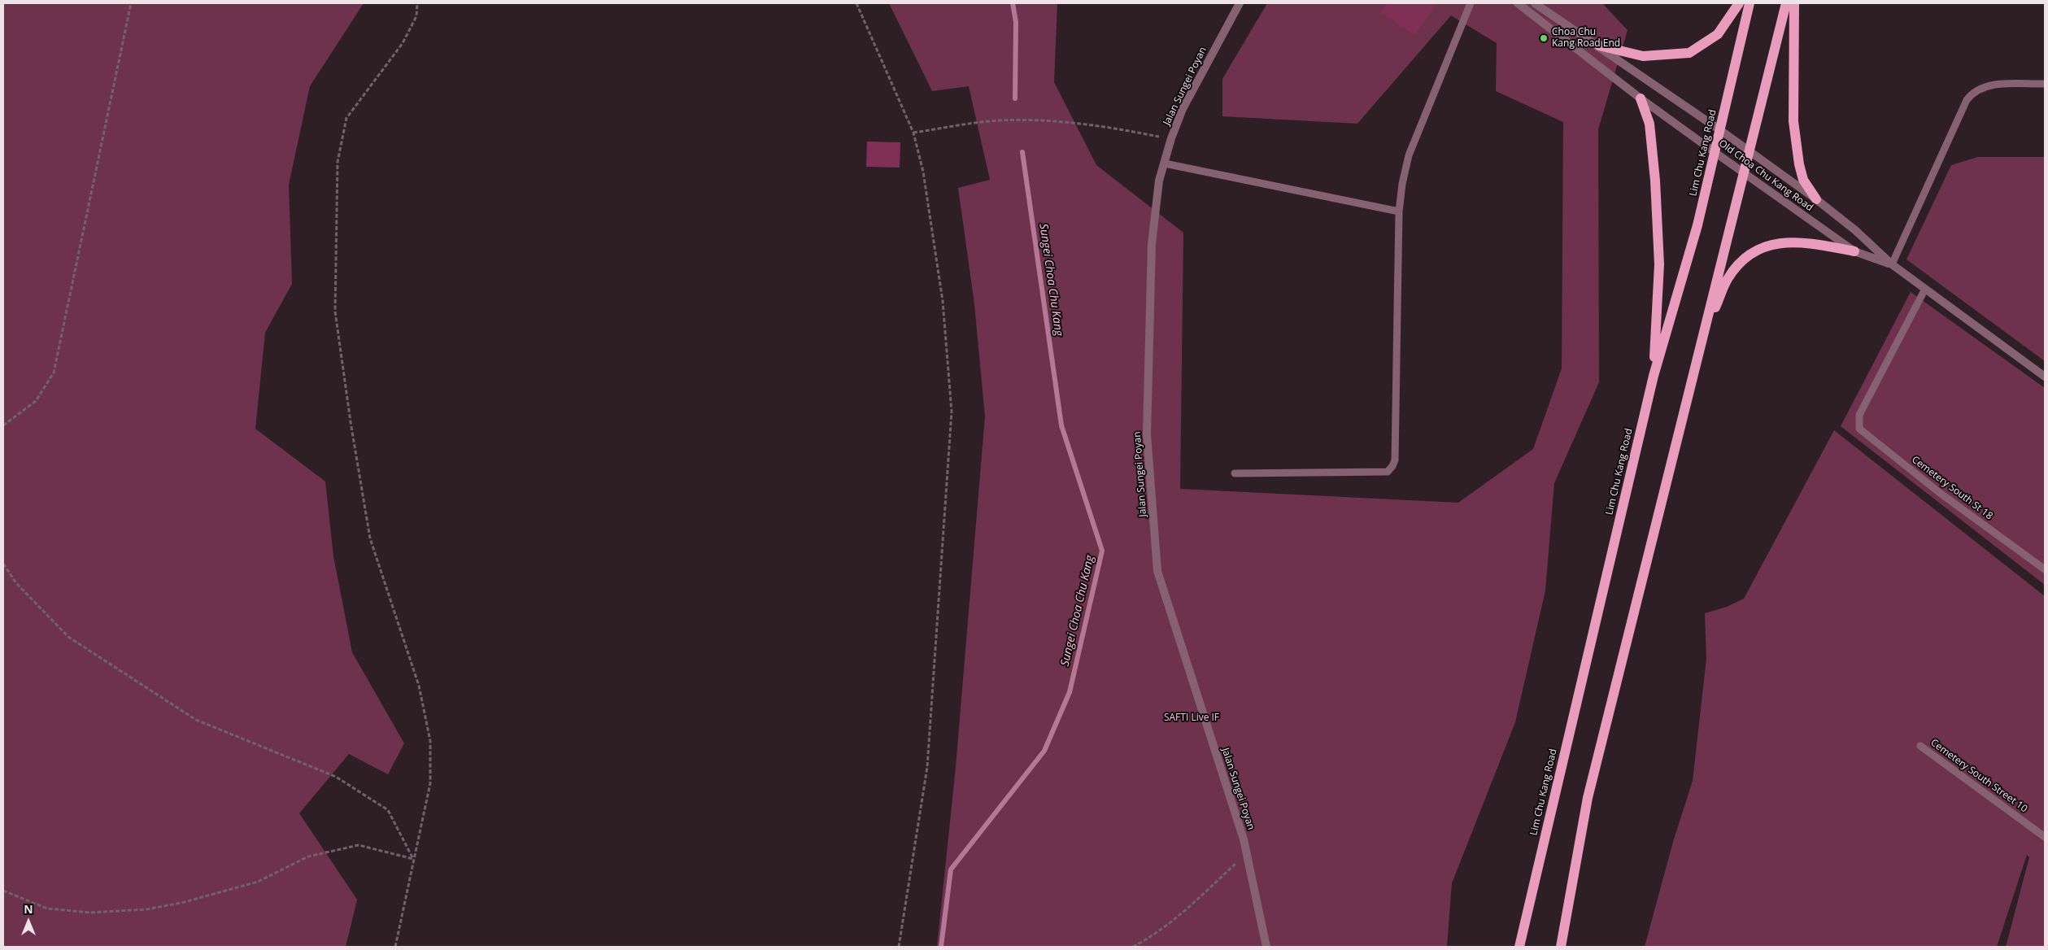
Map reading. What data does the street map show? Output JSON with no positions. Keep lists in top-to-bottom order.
{
  "streets": {
    "main road": ["Lim Chu Kang Road"],
    "street": ["Jalan Sungei Poyan", "Old Choa Chu Kang Road"],
    "lane": ["Cemetery South St 18", "Cemetery South Street 10"]
  },
  "crossings": [
    ["Lim Chu Kang Road", "Old Choa Chu Kang Road"],
    ["Old Choa Chu Kang Road", "Cemetery South St 18"]
  ],
  "water": ["Sungei Choa Chu Kang"],
  "parks": ["SAFTI Live IF"],
  "places": ["Choa Chu Kang Road End"],
  "north": "top"
}
